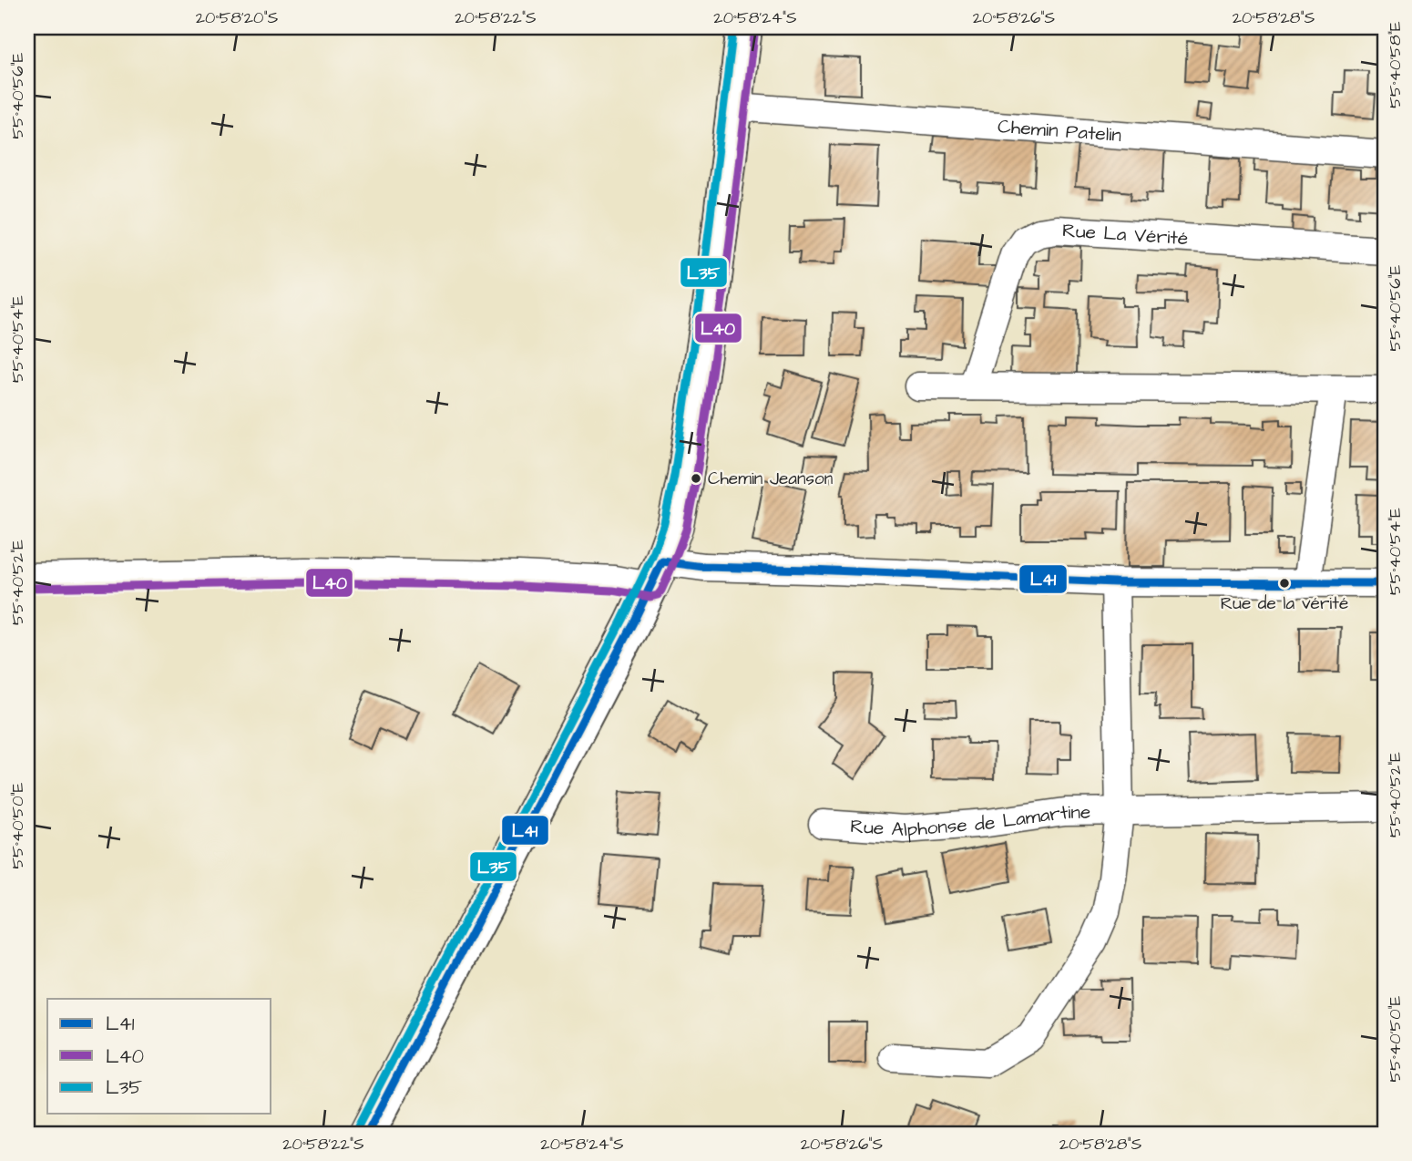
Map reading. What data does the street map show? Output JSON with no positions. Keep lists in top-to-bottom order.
{
  "streets": {
    "street": ["Chemin Patelin", "Rue La Vérité", "Rue Alphonse de Lamartine"]
  },
  "places": ["Chemin Jeanson", "Rue de la vérité"],
  "lines": ["transit line L35", "transit line L40", "transit line L41"],
  "legend": ["L41", "L40", "L35"],
  "coordinates": [
    "20°58'20\"S",
    "20°58'22\"S",
    "20°58'24\"S",
    "20°58'26\"S",
    "20°58'28\"S",
    "55°40'58\"E",
    "55°40'56\"E",
    "55°40'54\"E",
    "55°40'52\"E",
    "55°40'50\"E"
  ]
}
